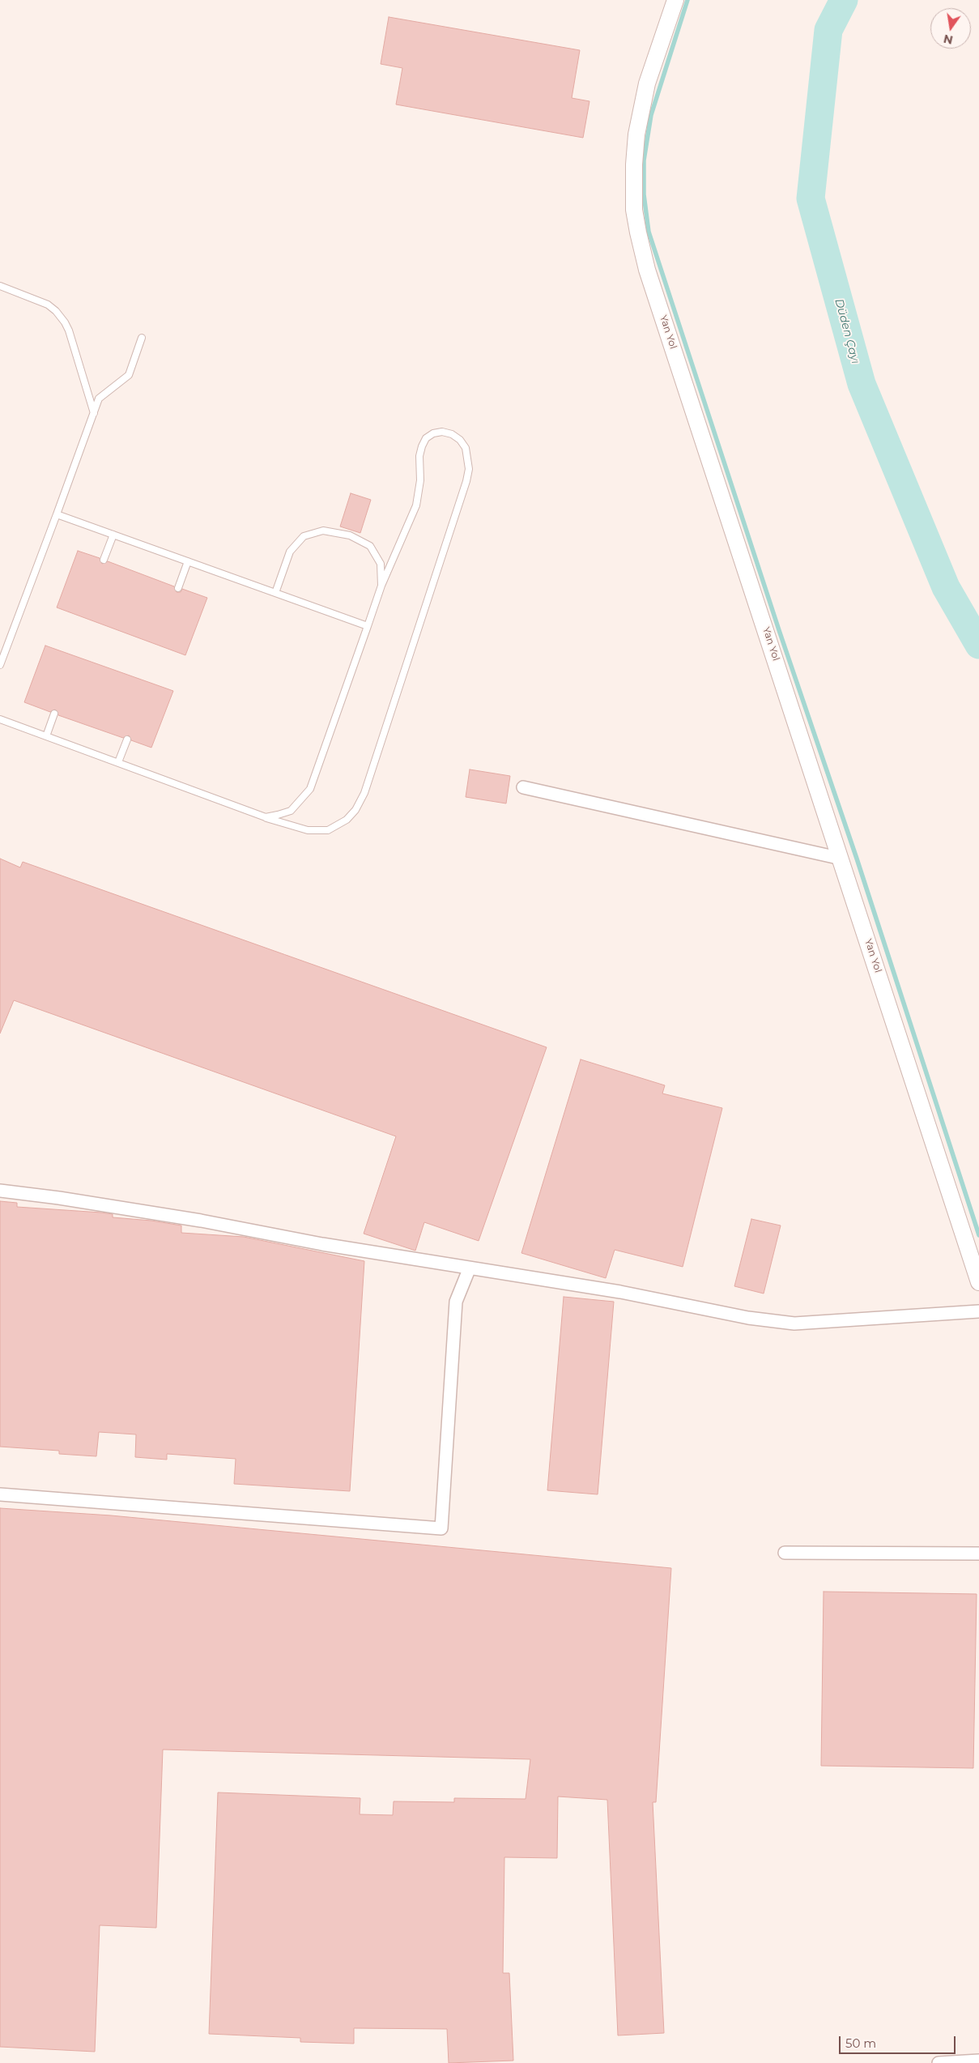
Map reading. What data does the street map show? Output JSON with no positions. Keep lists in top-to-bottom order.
{
  "streets": {
    "street": ["Yan Yol"]
  },
  "water": ["Düden Çayı"],
  "scale_bar": "50 m",
  "north": "bottom"
}
